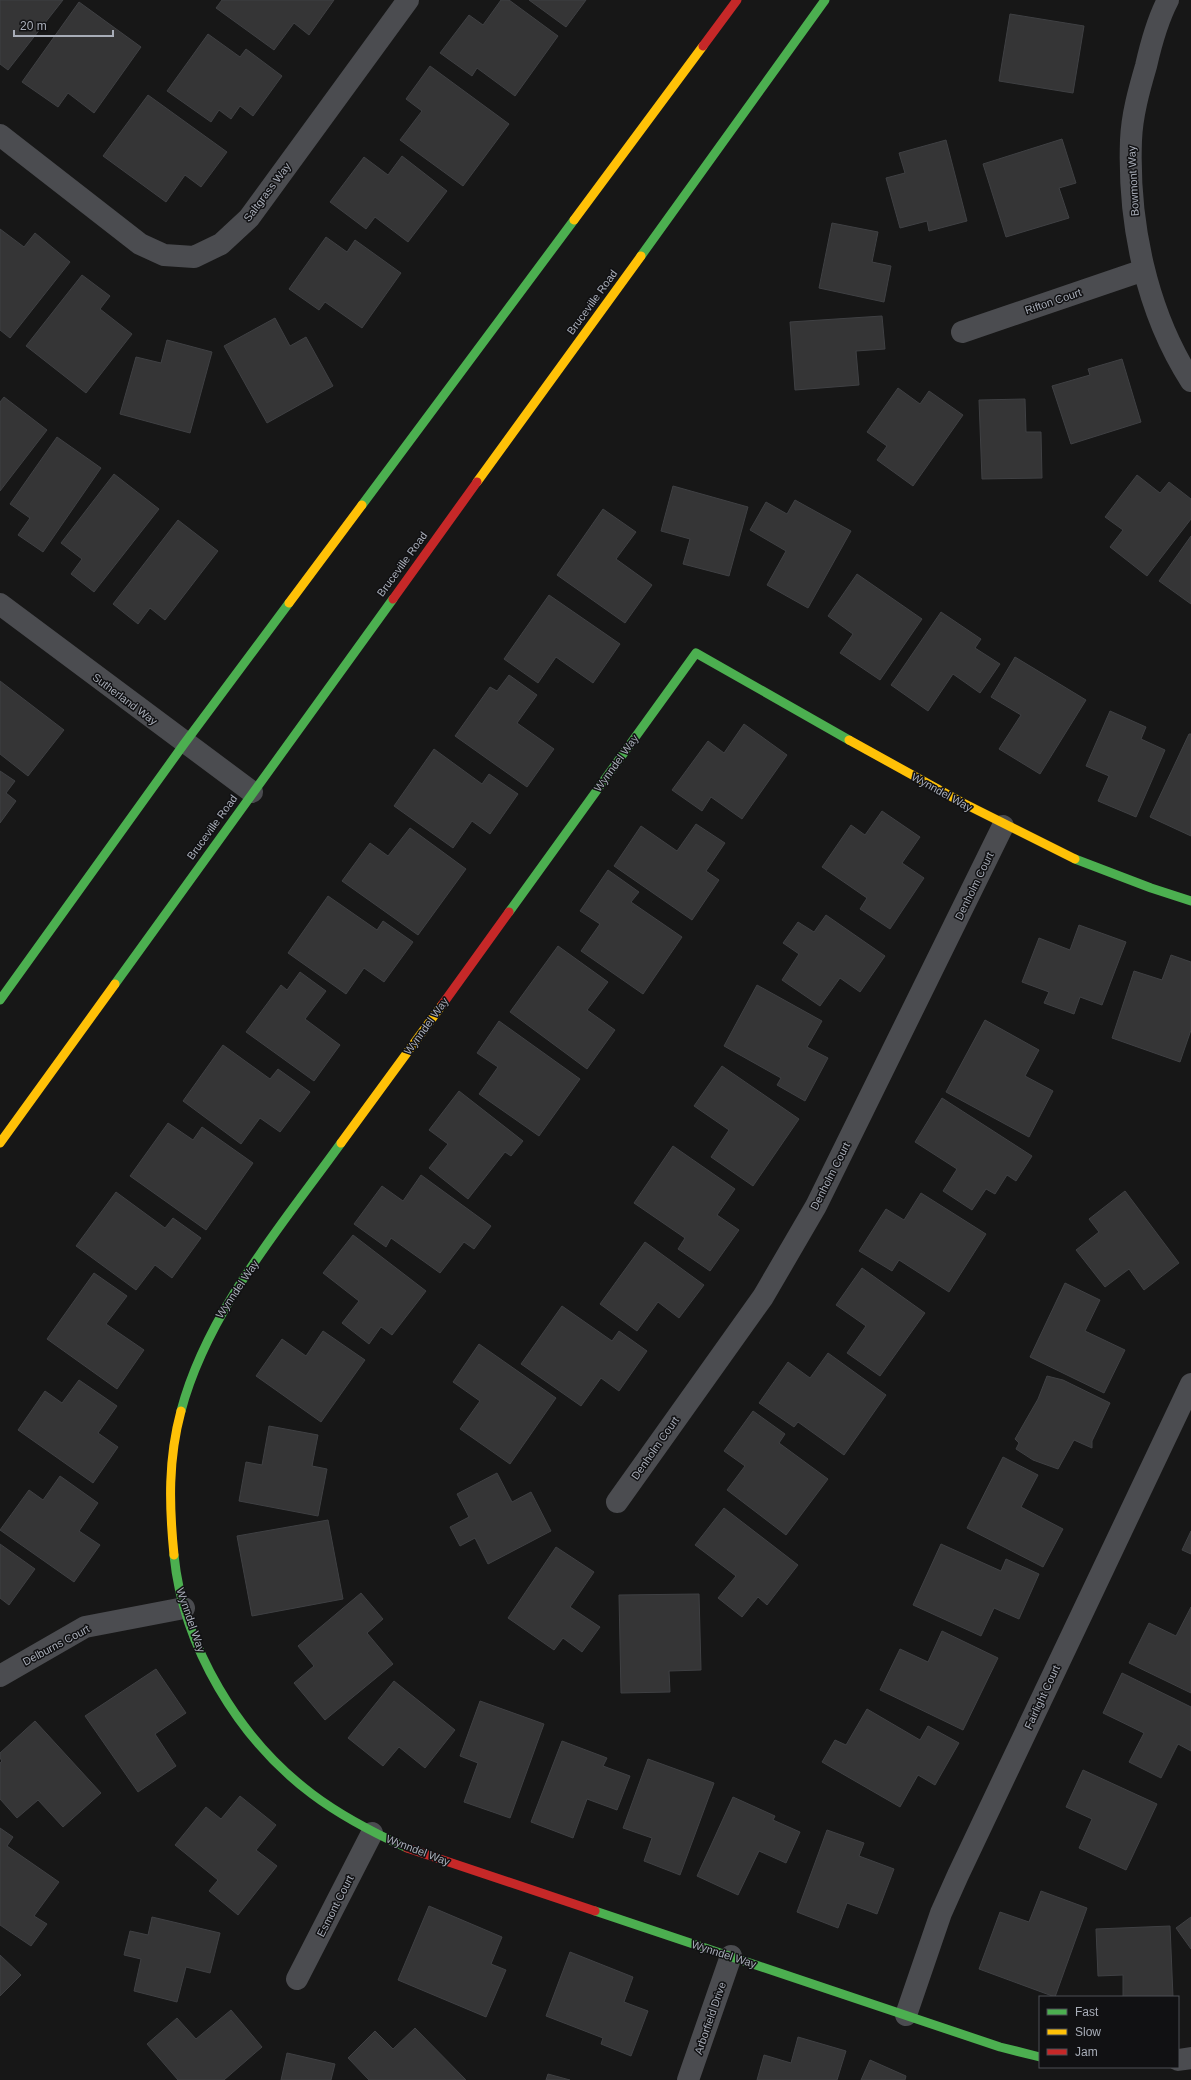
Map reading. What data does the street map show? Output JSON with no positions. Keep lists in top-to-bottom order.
{
  "streets": {
    "street": [
      "Bowmont Way",
      "Saltgrass Way",
      "Rifton Court",
      "Bruceville Road",
      "Sutherland Way",
      "Wynndel Way",
      "Denholm Court",
      "Delburns Court",
      "Fairlight Court",
      "Esmont Court",
      "Arborfield Drive"
    ]
  },
  "crossings": [
    ["Bowmont Way", "Rifton Court"],
    ["Bruceville Road", "Sutherland Way"],
    ["Wynndel Way", "Denholm Court"],
    ["Wynndel Way", "Delburns Court"],
    ["Wynndel Way", "Fairlight Court"],
    ["Wynndel Way", "Esmont Court"],
    ["Wynndel Way", "Arborfield Drive"]
  ],
  "legend": ["Fast", "Slow", "Jam"],
  "scale_bar": "20 m"
}
